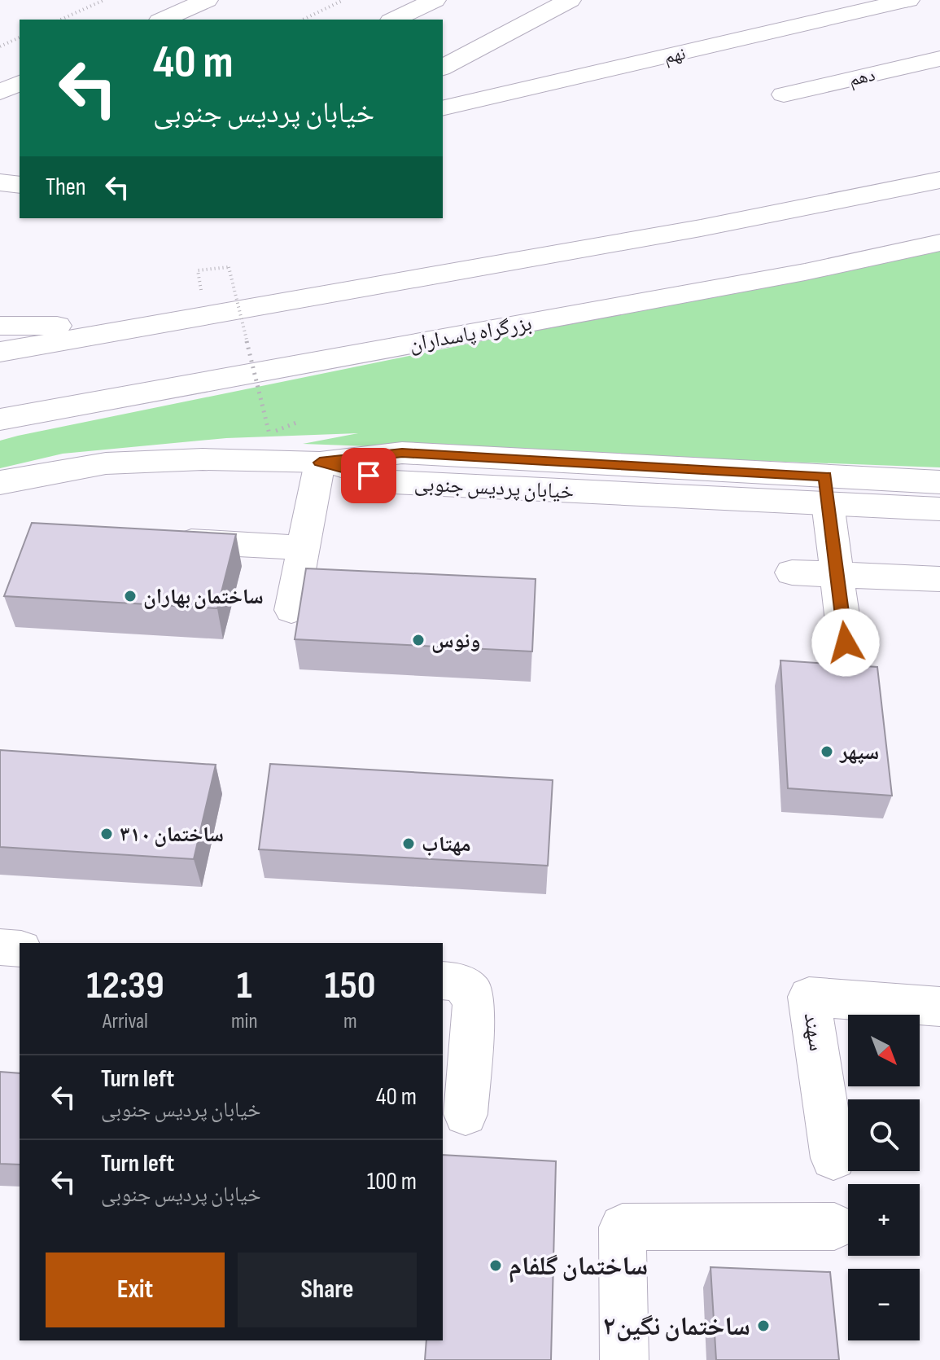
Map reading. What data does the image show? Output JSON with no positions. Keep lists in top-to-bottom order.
{
  "streets": {
    "main road": [
      "نهم",
      "دهم",
      "بزرگراه پاسداران",
      "خیابان پردیس جنوبی",
      "سهند"
    ]
  },
  "places": [
    "ساختمان بهاران",
    "ونوس",
    "سپهر",
    "ساختمان ۳۱۰",
    "مهتاب",
    "ساختمان گلفام",
    "ساختمان نگین۲"
  ],
  "north": "bottom right",
  "page": {
    "turn": ["40 m", "خیابان پردیس جنوبی"],
    "then": "Then",
    "eta": [
      "12:39",
      "Arrival",
      "1",
      "min",
      "150",
      "m"
    ],
    "map_buttons": ["+", "−"],
    "list": [
      {
        "name": "Turn left",
        "note": "خیابان پردیس جنوبی",
        "value": "40 m"
      },
      {
        "name": "Turn left",
        "note": "خیابان پردیس جنوبی",
        "value": "100 m"
      }
    ],
    "buttons": ["Exit", "Share"]
  }
}
